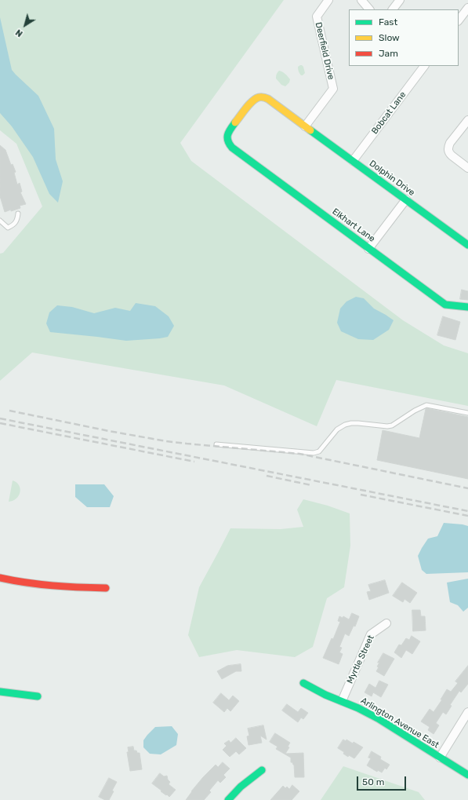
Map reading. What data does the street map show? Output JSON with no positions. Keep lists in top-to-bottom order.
{
  "streets": {
    "street": [
      "Deerfield Drive",
      "Bobcat Lane",
      "Dolphin Drive",
      "Elkhart Lane",
      "Myrtle Street",
      "Arlington Avenue East"
    ]
  },
  "crossings": [
    ["Deerfield Drive", "Dolphin Drive"],
    ["Deerfield Drive", "Elkhart Lane"],
    ["Bobcat Lane", "Dolphin Drive"],
    ["Dolphin Drive", "Elkhart Lane"],
    ["Myrtle Street", "Arlington Avenue East"]
  ],
  "legend": ["Fast", "Slow", "Jam"],
  "scale_bar": "50 m",
  "north": "bottom left"
}
